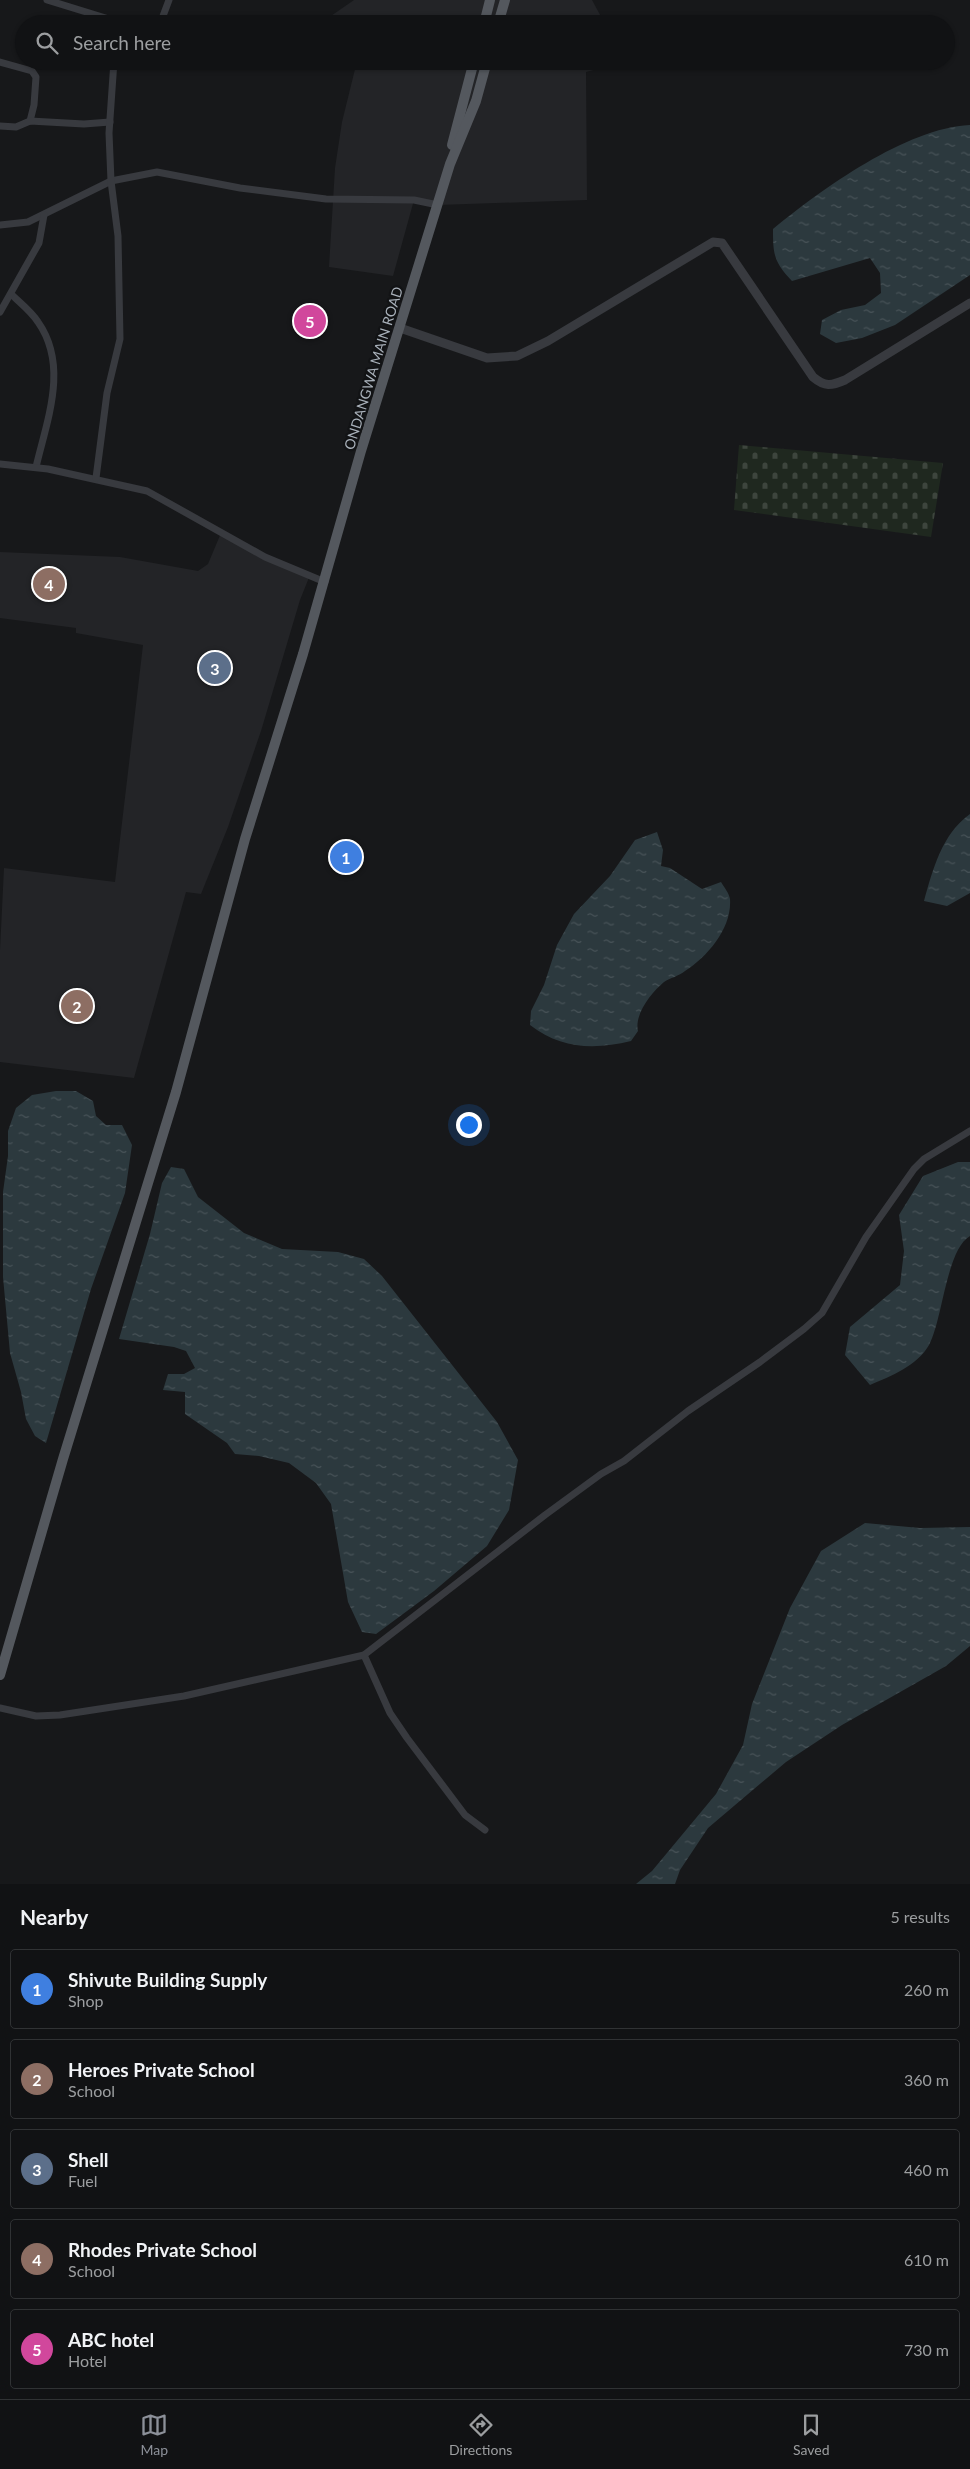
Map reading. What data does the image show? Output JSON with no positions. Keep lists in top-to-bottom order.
{
  "streets": {
    "main road": ["ONDANGWA MAIN ROAD"]
  },
  "page": {
    "search": "Search here",
    "pins": [
      "5",
      "4",
      "3",
      "1",
      "2"
    ],
    "heading": ["Nearby", "5 results"],
    "list": [
      {
        "mark": "1",
        "name": "Shivute Building Supply",
        "note": "Shop",
        "value": "260 m"
      },
      {
        "mark": "2",
        "name": "Heroes Private School",
        "note": "School",
        "value": "360 m"
      },
      {
        "mark": "3",
        "name": "Shell",
        "note": "Fuel",
        "value": "460 m"
      },
      {
        "mark": "4",
        "name": "Rhodes Private School",
        "note": "School",
        "value": "610 m"
      },
      {
        "mark": "5",
        "name": "ABC hotel",
        "note": "Hotel",
        "value": "730 m"
      }
    ],
    "nav": ["Map", "Directions", "Saved"]
  }
}
